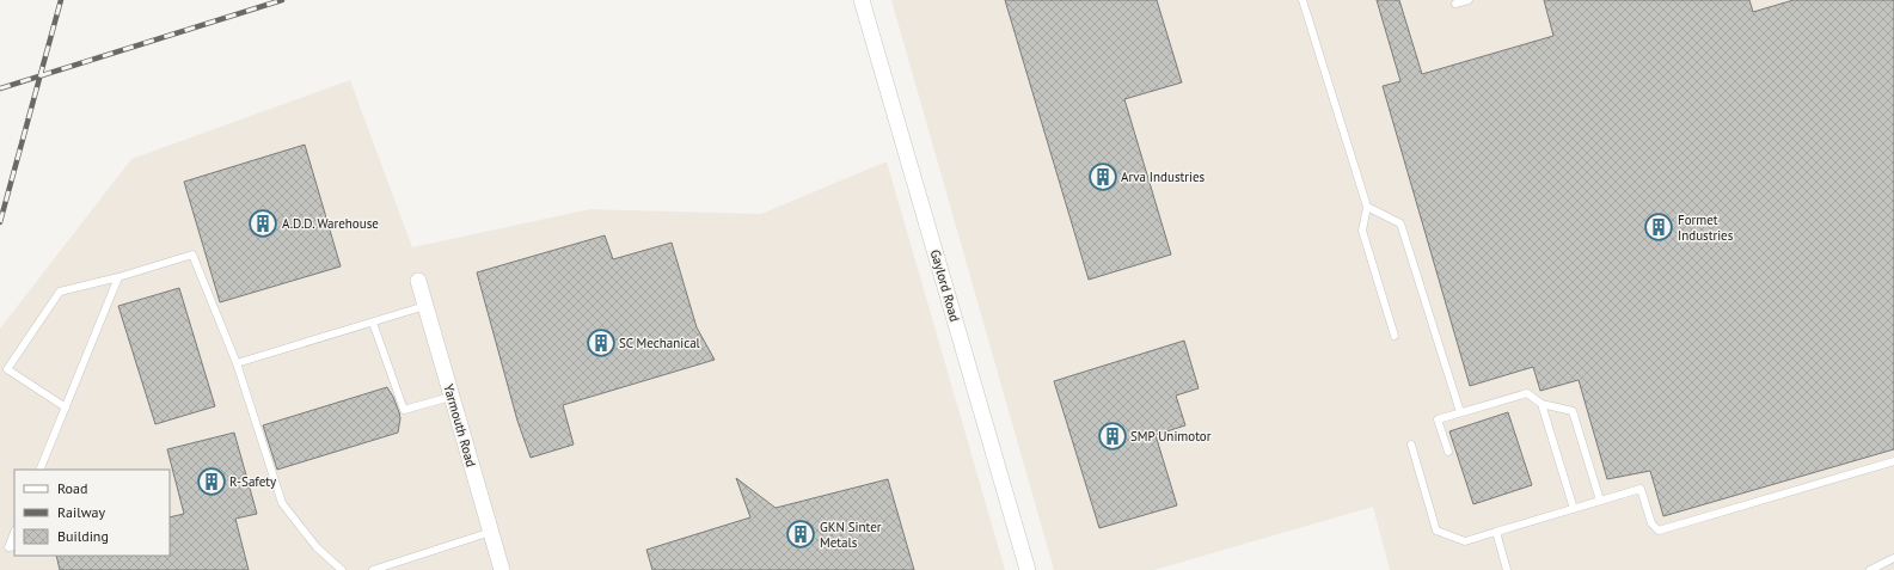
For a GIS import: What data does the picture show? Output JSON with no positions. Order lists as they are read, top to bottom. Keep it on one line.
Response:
{"streets":{"street":["Gaylord Road","Yarmouth Road"]},"places":{"building":["Arva Industries","A.D.D. Warehouse","Formet Industries","SC Mechanical","SMP Unimotor","R-Safety","GKN Sinter Metals"]},"legend":["Road","Railway","Building"]}
